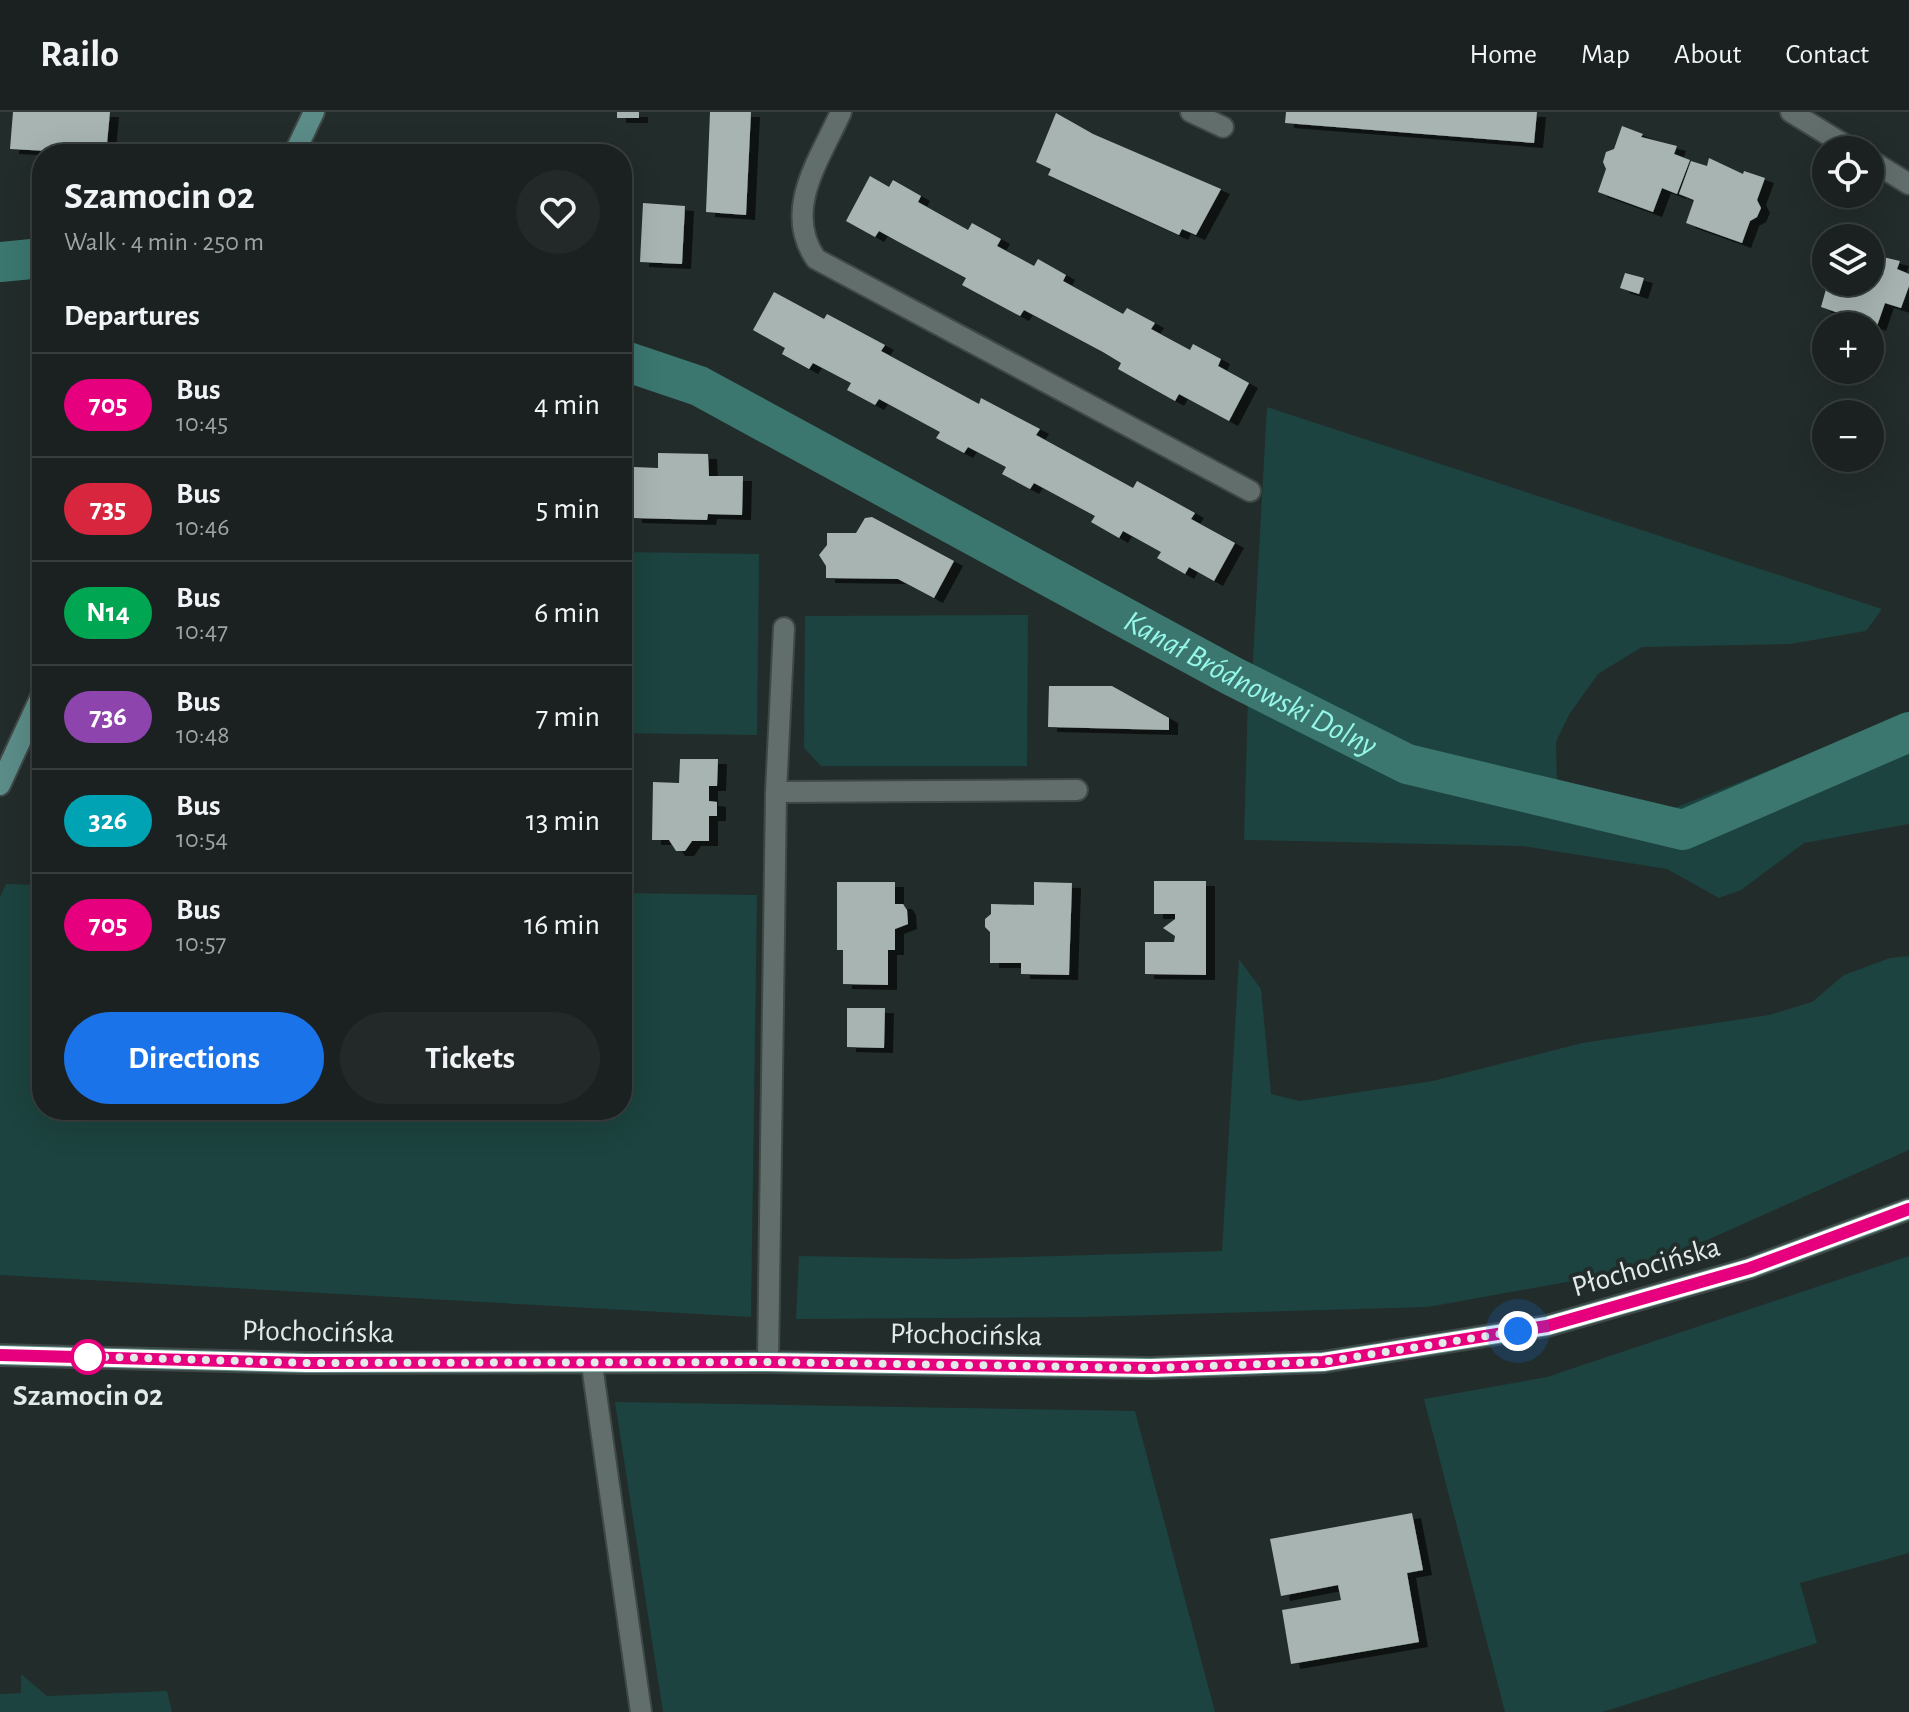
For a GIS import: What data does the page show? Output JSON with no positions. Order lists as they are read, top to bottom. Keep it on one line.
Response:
{"streets":{"main road":["Płochocińska"]},"water":["Kanał Bródnowski Dolny"],"places":["Szamocin 02"],"lines":["bus line 705"],"page":{"header":"Railo","nav":["Home","Map","About","Contact"],"map_buttons":["+","−"],"heading":[["Szamocin 02","Walk · 4 min · 250 m"],"Departures"],"list":[{"mark":"705","name":"Bus","note":"10:45","value":"4 min"},{"mark":"735","name":"Bus","note":"10:46","value":"5 min"},{"mark":"N14","name":"Bus","note":"10:47","value":"6 min"},{"mark":"736","name":"Bus","note":"10:48","value":"7 min"},{"mark":"326","name":"Bus","note":"10:54","value":"13 min"},{"mark":"705","name":"Bus","note":"10:57","value":"16 min"}],"buttons":["Directions","Tickets"]}}
